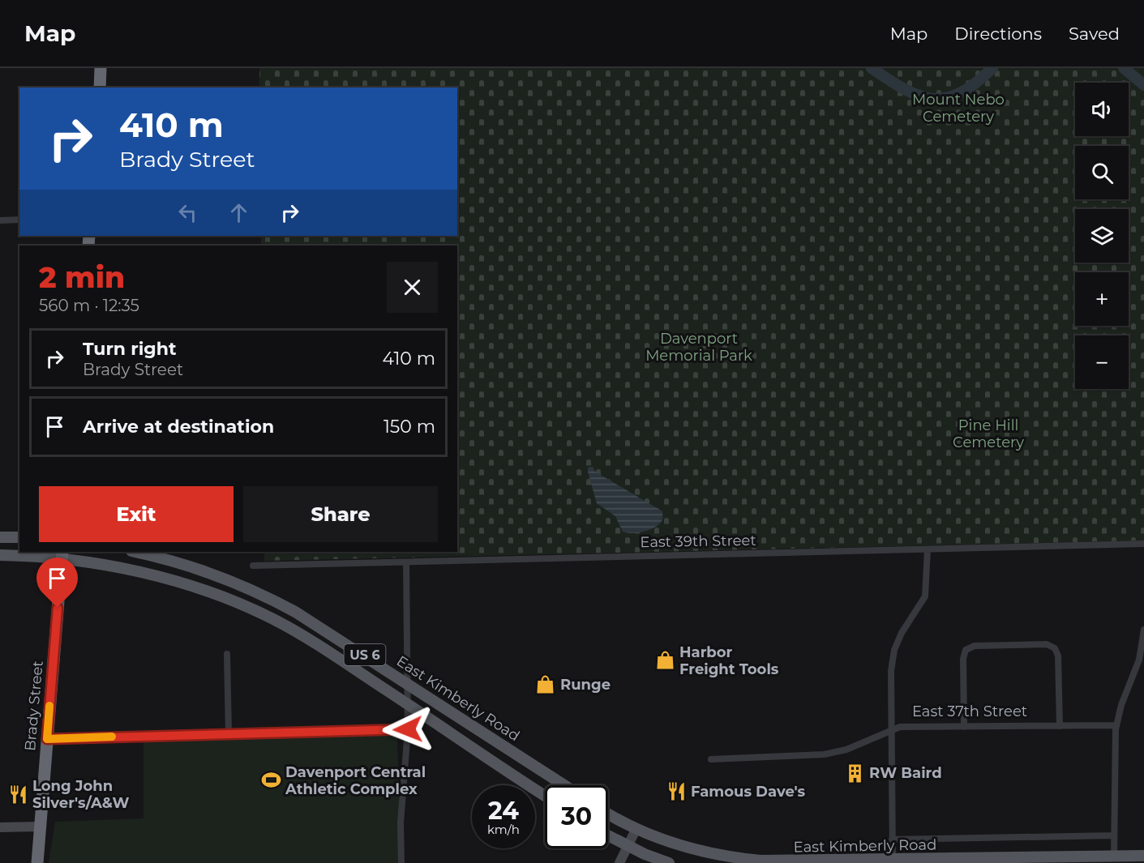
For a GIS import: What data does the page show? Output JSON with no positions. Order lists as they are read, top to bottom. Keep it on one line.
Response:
{"streets":{"highway":["Brady Street"],"main road":["US 6","East Kimberly Road"],"street":["East 39th Street","East 37th Street"]},"crossings":[["US 6","Brady Street"]],"parks":["Mount Nebo Cemetery","Davenport Memorial Park","Pine Hill Cemetery"],"places":{"shop":["Harbor Freight Tools","Runge"],"building":["RW Baird"],"sports":["Davenport Central Athletic Complex"],"restaurant":["Famous Dave's","Long John Silver's/A&W"]},"page":{"header":"Map","nav":["Map","Directions","Saved"],"map_buttons":["+","−"],"turn":["410 m","Brady Street"],"heading":["2 min","560 m · 12:35"],"list":[{"name":"Turn right","note":"Brady Street","value":"410 m"},{"name":"Arrive at destination","value":"150 m"}],"buttons":["Exit","Share"],"speed":"24 km/h","limit":"30"}}
